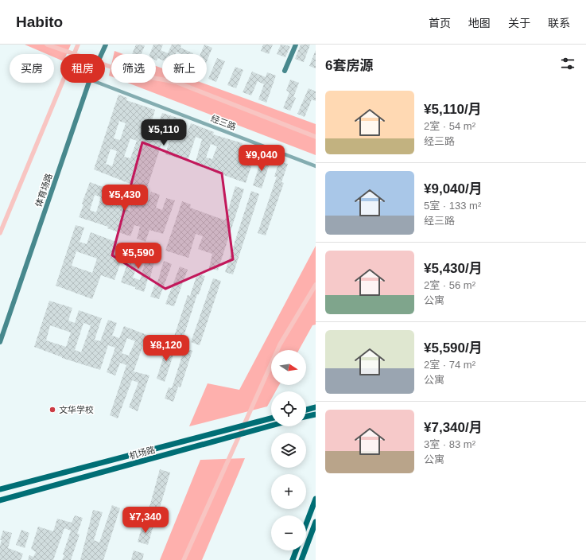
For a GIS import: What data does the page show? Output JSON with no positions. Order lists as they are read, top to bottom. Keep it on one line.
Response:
{"streets":{"main road":["体育场路","机场路"],"street":["经三路"]},"places":["文华学校"],"north":"right","page":{"header":"Habito","nav":["首页","地图","关于","联系"],"heading":"6套房源","chip":["买房","租房","筛选","新上"],"list":[{"name":"¥5,110/月","note":"2室 · 54 m² · 经三路"},{"name":"¥9,040/月","note":"5室 · 133 m² · 经三路"},{"name":"¥5,430/月","note":"2室 · 56 m² · 公寓"},{"name":"¥5,590/月","note":"2室 · 74 m² · 公寓"},{"name":"¥7,340/月","note":"3室 · 83 m² · 公寓"}],"price":["¥5,110","¥9,040","¥5,430","¥5,590","¥8,120","¥7,340"],"map_buttons":["+","−"]}}
